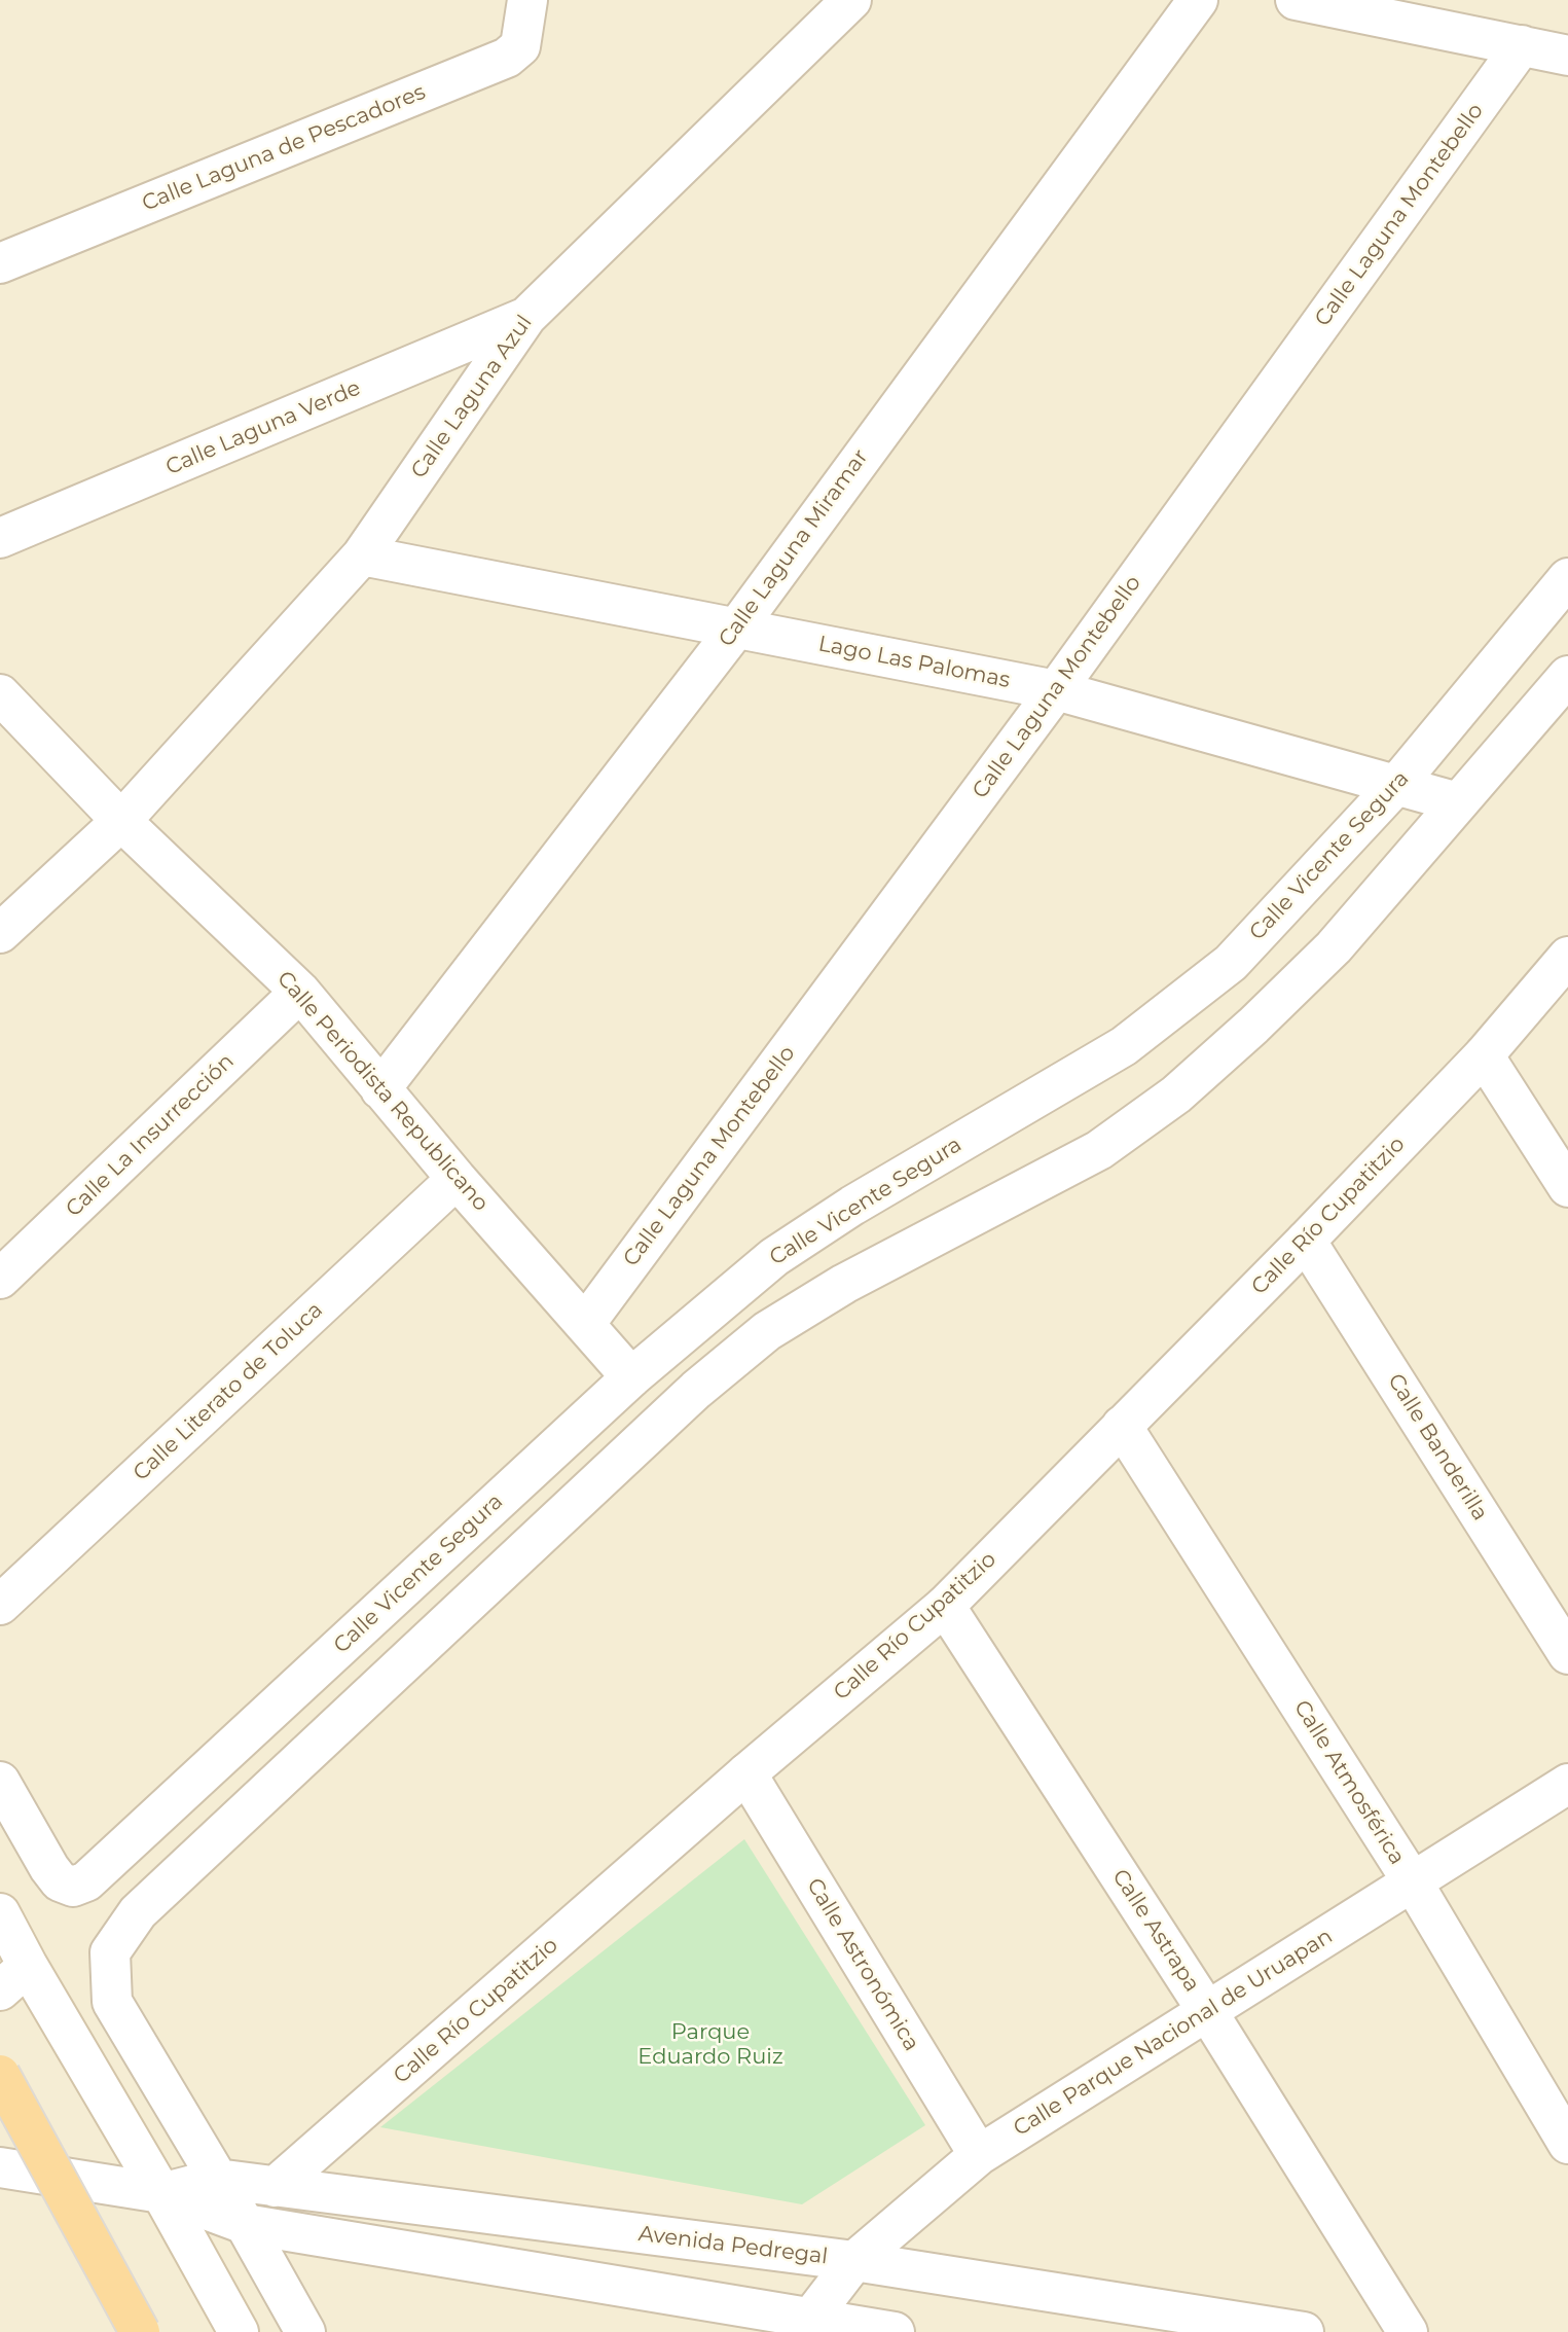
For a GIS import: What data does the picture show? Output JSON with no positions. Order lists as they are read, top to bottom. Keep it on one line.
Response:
{"streets":{"street":["Calle Laguna de Pescadores","Calle Laguna Montebello","Calle Laguna Azul","Calle Laguna Verde","Calle Laguna Miramar","Lago Las Palomas","Calle Vicente Segura","Calle Periodista Republicano","Calle La Insurrección","Calle Río Cupatitzio","Calle Literato de Toluca","Calle Banderilla","Calle Atmosférica","Calle Astrapa","Calle Astronómica","Calle Parque Nacional de Uruapan","Avenida Pedregal"]},"crossings":[["Calle Laguna Montebello","Lago Las Palomas"],["Calle Laguna Montebello","Calle Periodista Republicano"],["Calle Laguna Azul","Calle Laguna Verde"],["Calle Laguna Azul","Lago Las Palomas"],["Calle Laguna Azul","Calle Periodista Republicano"],["Calle Laguna Miramar","Lago Las Palomas"],["Calle Laguna Miramar","Calle Periodista Republicano"],["Lago Las Palomas","Calle Vicente Segura"],["Calle Vicente Segura","Calle Periodista Republicano"],["Calle Periodista Republicano","Calle La Insurrección"],["Calle Periodista Republicano","Calle Literato de Toluca"],["Calle Río Cupatitzio","Calle Banderilla"],["Calle Río Cupatitzio","Calle Atmosférica"],["Calle Río Cupatitzio","Calle Astrapa"],["Calle Río Cupatitzio","Calle Astronómica"],["Calle Río Cupatitzio","Avenida Pedregal"],["Calle Atmosférica","Calle Parque Nacional de Uruapan"],["Calle Astrapa","Calle Parque Nacional de Uruapan"],["Calle Astronómica","Calle Parque Nacional de Uruapan"],["Calle Parque Nacional de Uruapan","Avenida Pedregal"]],"parks":["Parque Eduardo Ruiz"]}
